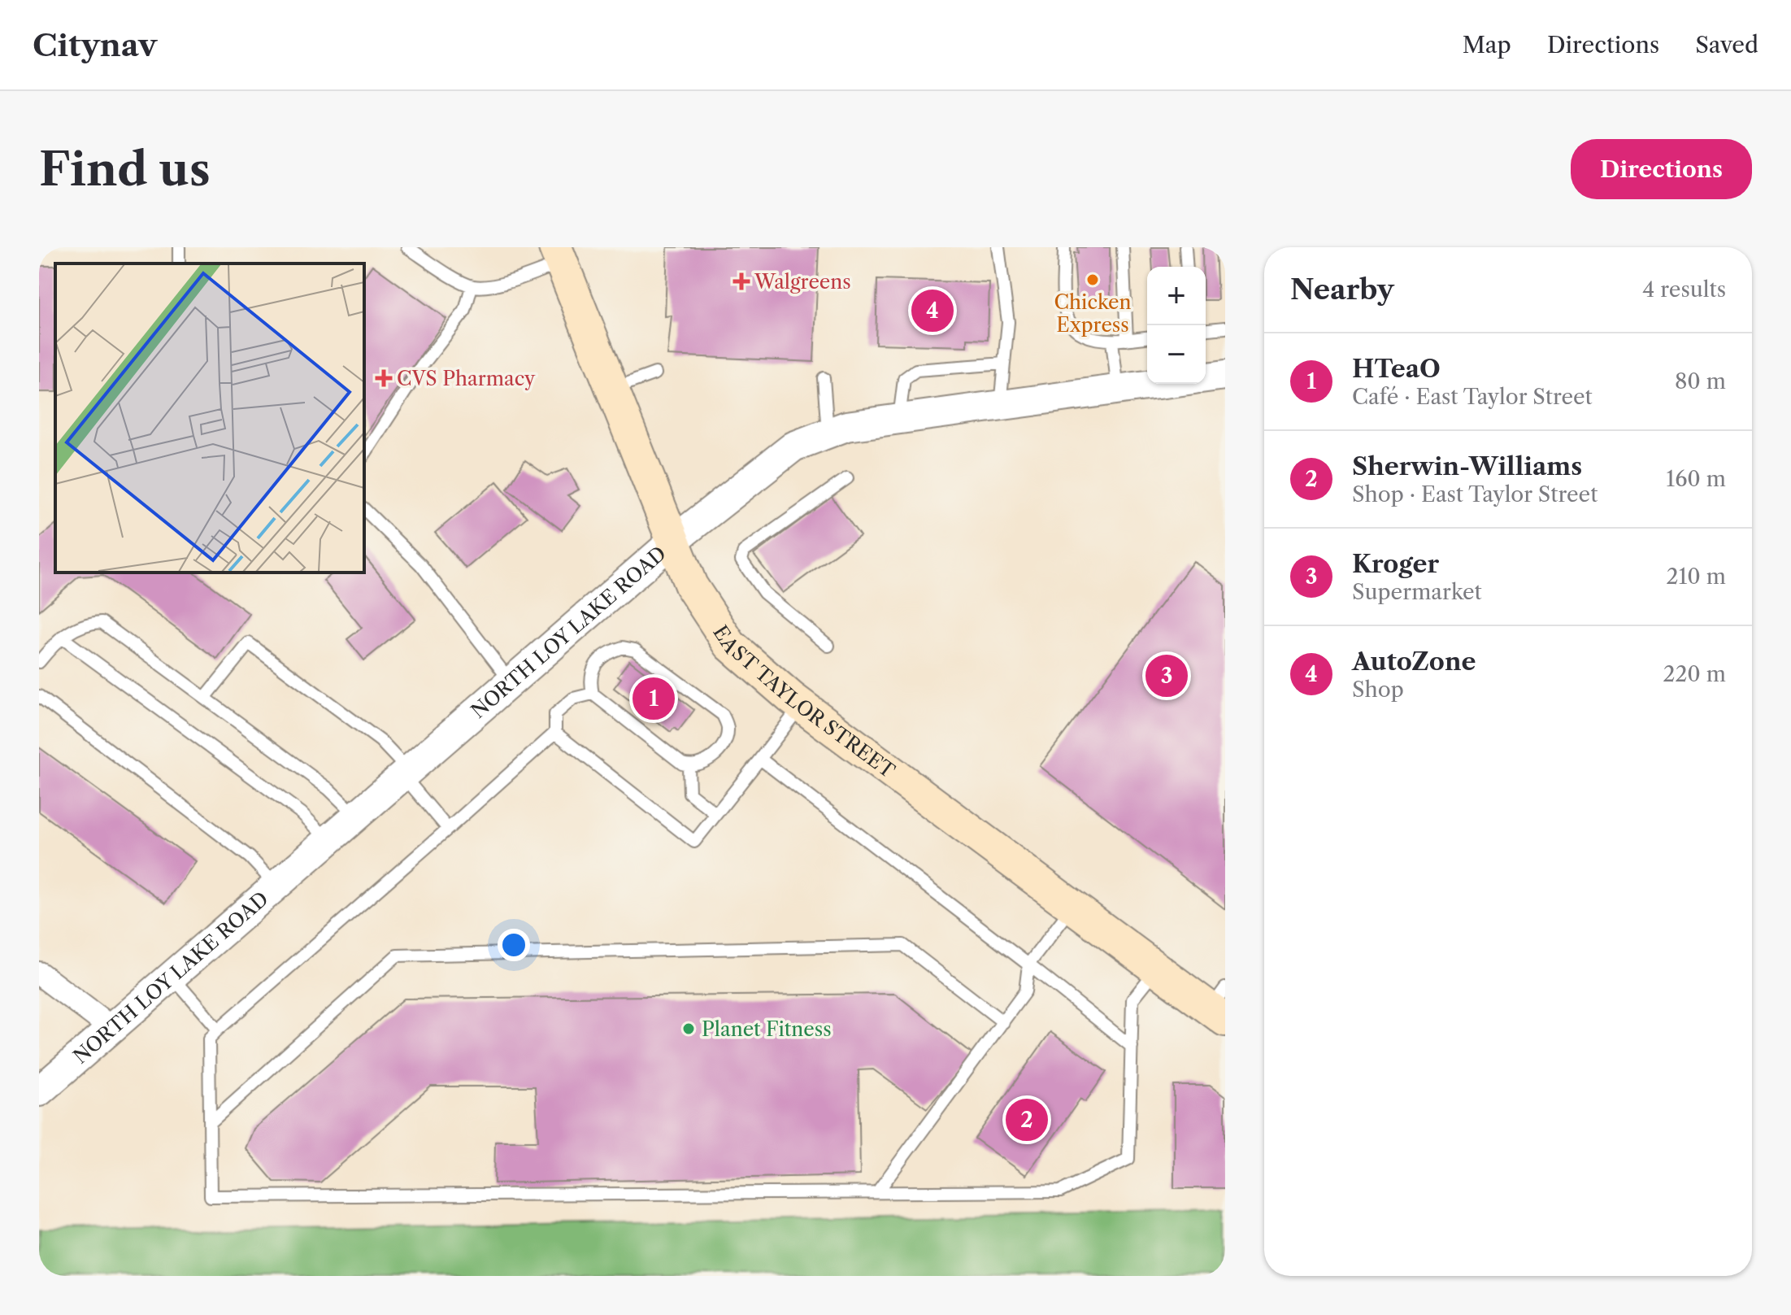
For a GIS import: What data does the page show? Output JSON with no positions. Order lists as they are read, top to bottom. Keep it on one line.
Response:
{"streets":{"main road":["EAST TAYLOR STREET"],"street":["NORTH LOY LAKE ROAD"]},"crossings":[["NORTH LOY LAKE ROAD","EAST TAYLOR STREET"]],"places":{"other":["Chicken Express","Planet Fitness"],"health":["Walgreens","CVS Pharmacy"]},"page":{"header":"Citynav","nav":["Map","Directions","Saved"],"buttons":"Directions","title":"Find us","heading":["Nearby","4 results"],"map_buttons":["+","−"],"pins":["4","3","1","2"],"list":[{"mark":"1","name":"HTeaO","note":"Café · East Taylor Street","value":"80 m"},{"mark":"2","name":"Sherwin-Williams","note":"Shop · East Taylor Street","value":"160 m"},{"mark":"3","name":"Kroger","note":"Supermarket","value":"210 m"},{"mark":"4","name":"AutoZone","note":"Shop","value":"220 m"}]}}
